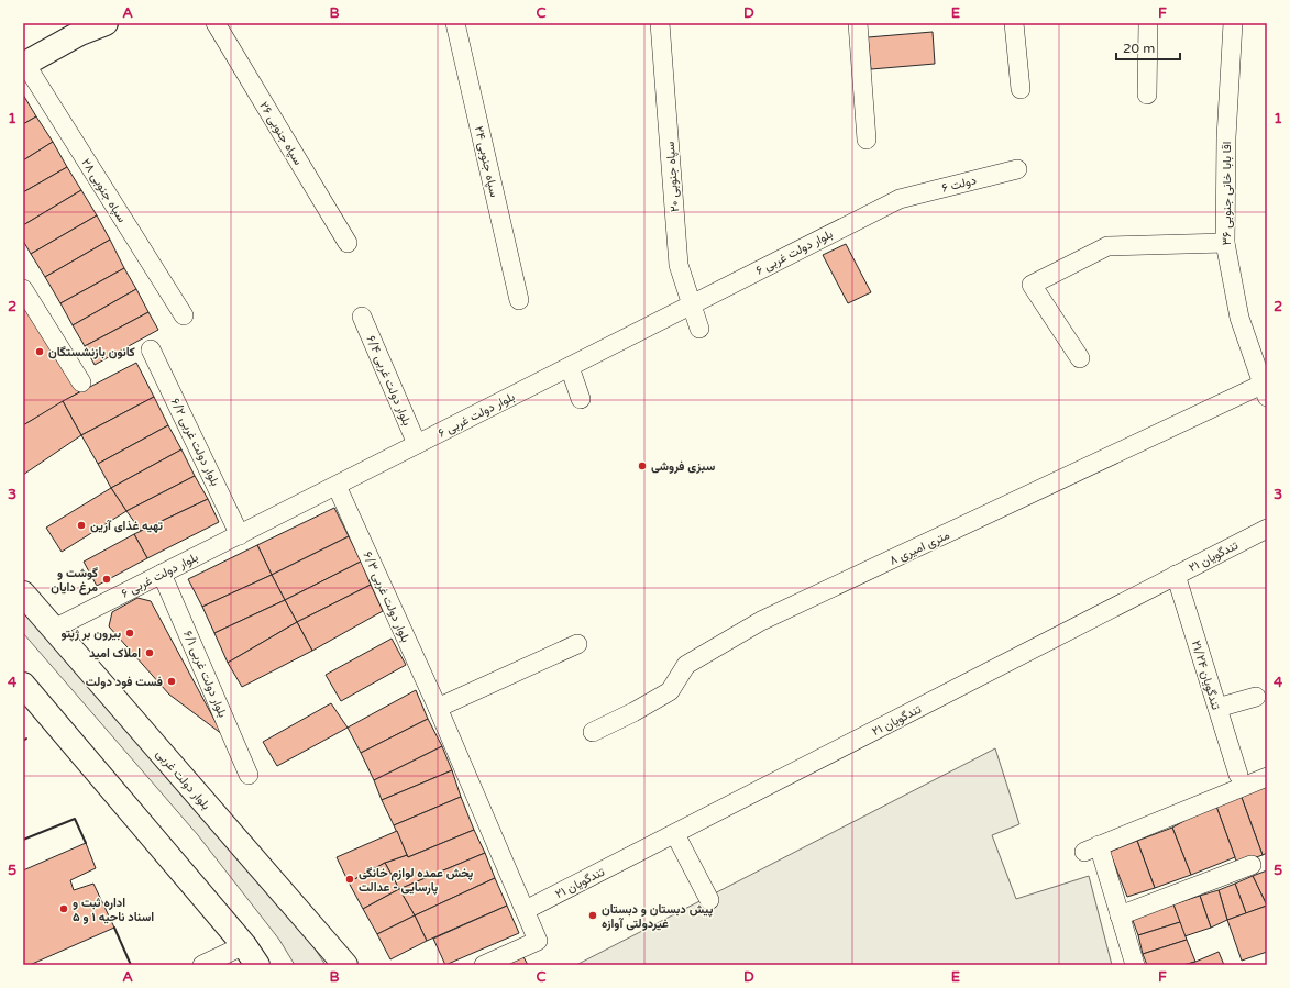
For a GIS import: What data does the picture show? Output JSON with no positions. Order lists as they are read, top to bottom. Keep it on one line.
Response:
{"streets":{"main road":["بلوار دولت غربی"],"street":["۲۶ سپاه جنوبی","۲۴ سپاه جنوبی","۲۰ سپاه جنوبی","۶ دولت","۲۸ سپاه جنوبی","۳۶ اقا بابا خانی جنوبی","بلوار دولت غربی ۶","بلوار دولت غربی ۶/۴","بلوار دولت غربی ۶/۲","۸ متری امیری","۲۱ تندگویان","بلوار دولت غربی ۶/۳","بلوار دولت غربی ۶/۱","۲۱/۲۴ تندگویان"]},"crossings":[["۲۰ سپاه جنوبی","بلوار دولت غربی ۶"],["۶ دولت","بلوار دولت غربی ۶"],["۳۶ اقا بابا خانی جنوبی","۸ متری امیری"],["بلوار دولت غربی ۶","بلوار دولت غربی ۶/۴"],["بلوار دولت غربی ۶","بلوار دولت غربی ۶/۲"],["بلوار دولت غربی ۶","بلوار دولت غربی ۶/۳"],["بلوار دولت غربی ۶","بلوار دولت غربی ۶/۱"],["بلوار دولت غربی ۶","بلوار دولت غربی"],["۲۱ تندگویان","بلوار دولت غربی ۶/۳"],["۲۱ تندگویان","۲۱/۲۴ تندگویان"]],"places":["کانون بازنشستگان","سبزی فروشی","تهیه غذای آرین","گوشت و مرغ دایان","بیرون بر ژپتو","املاک امید","فست فود دولت","پخش عمده لوازم خانگی پارسایی - عدالت","اداره ثبت و اسناد ناحیه ۱ و ۵","پیش دبستان و دبستان غیردولتی آوازه"],"scale_bar":"20 m","grid":{"columns":["A","B","C","D","E","F"],"rows":["1","2","3","4","5"]}}
